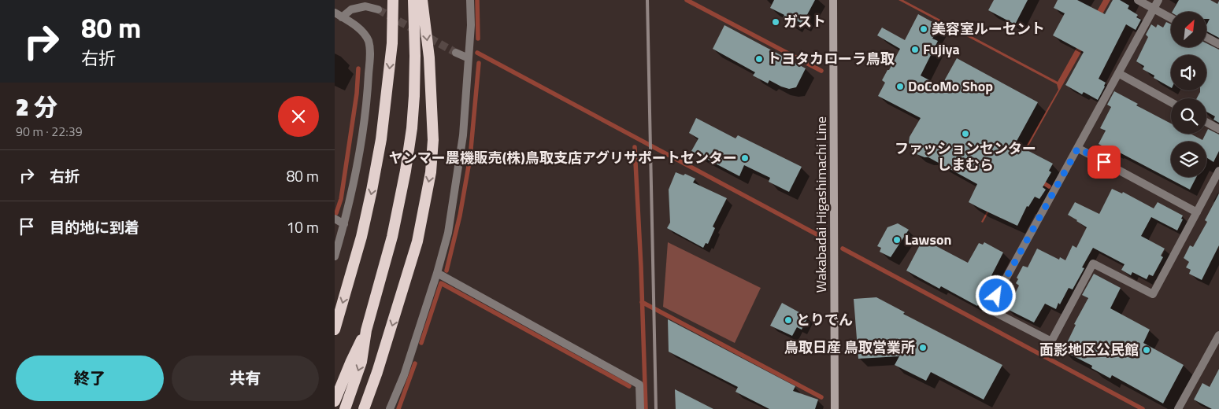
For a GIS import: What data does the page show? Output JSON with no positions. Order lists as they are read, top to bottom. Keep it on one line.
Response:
{"streets":{"main road":["Wakabadai Higashimachi Line"]},"places":["ガスト","美容室ルーセント","Fujiya","トヨタカローラ鳥取","DoCoMo Shop","ファッションセンター しまむら","ヤンマー農機販売(株)鳥取支店アグリサポートセンター","Lawson","とりでん","鳥取日産 鳥取営業所","面影地区公民館"],"north":"top right","page":{"turn":["80 m","右折"],"heading":["2 分","90 m · 22:39"],"list":[{"name":"右折","value":"80 m"},{"name":"目的地に到着","value":"10 m"}],"buttons":["終了","共有"]}}
